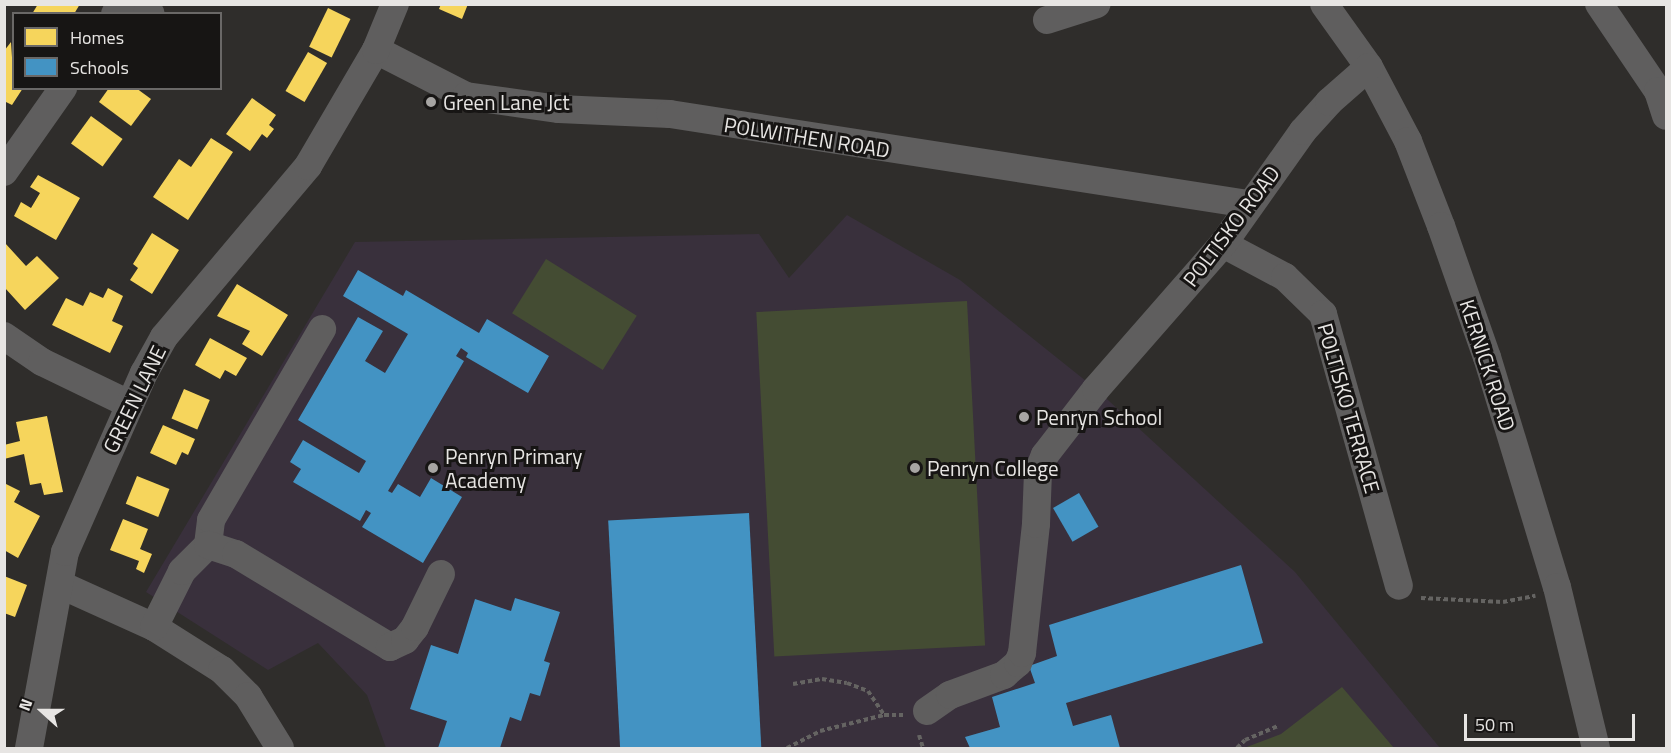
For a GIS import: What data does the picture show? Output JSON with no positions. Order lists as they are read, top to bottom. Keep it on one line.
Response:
{"streets":{"street":["POLWITHEN ROAD","POLTISKO ROAD","KERNICK ROAD","GREEN LANE","POLTISKO TERRACE"]},"crossings":[["POLWITHEN ROAD","POLTISKO ROAD"],["POLWITHEN ROAD","GREEN LANE"],["POLTISKO ROAD","KERNICK ROAD"],["POLTISKO ROAD","POLTISKO TERRACE"]],"places":["Green Lane Jct","Penryn School","Penryn Primary Academy","Penryn College"],"legend":["Homes","Schools"],"scale_bar":"50 m","north":"left"}
